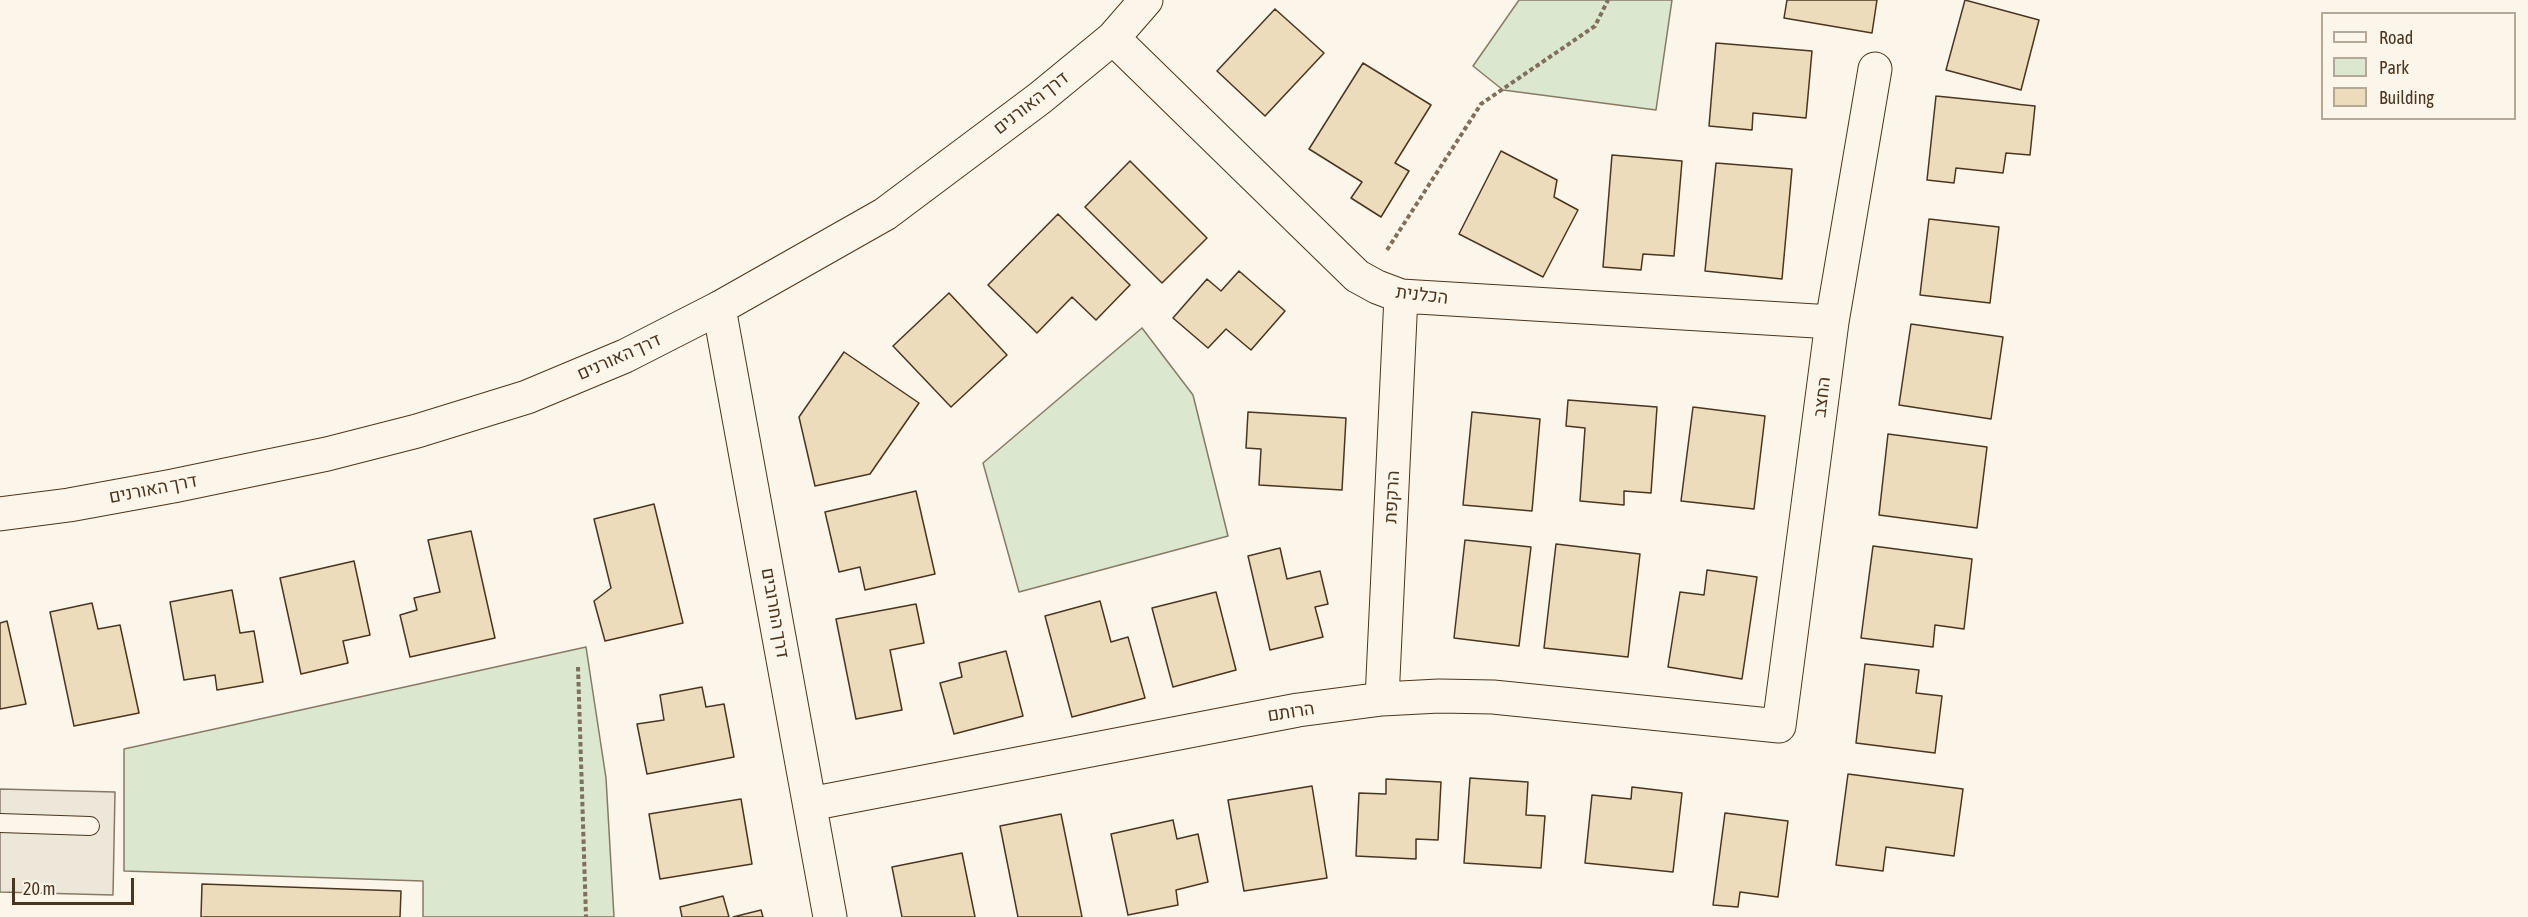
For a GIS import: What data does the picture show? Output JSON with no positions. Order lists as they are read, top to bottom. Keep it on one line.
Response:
{"streets":{"street":["דרך האורנים","הכלנית","החצב","הרקפת","דרך החרובים","הרותם"]},"crossings":[["דרך האורנים","הכלנית"],["דרך האורנים","דרך החרובים"],["הכלנית","החצב"],["הכלנית","הרקפת"],["החצב","הרותם"],["הרקפת","הרותם"],["דרך החרובים","הרותם"]],"legend":["Road","Park","Building"],"scale_bar":"20 m"}
